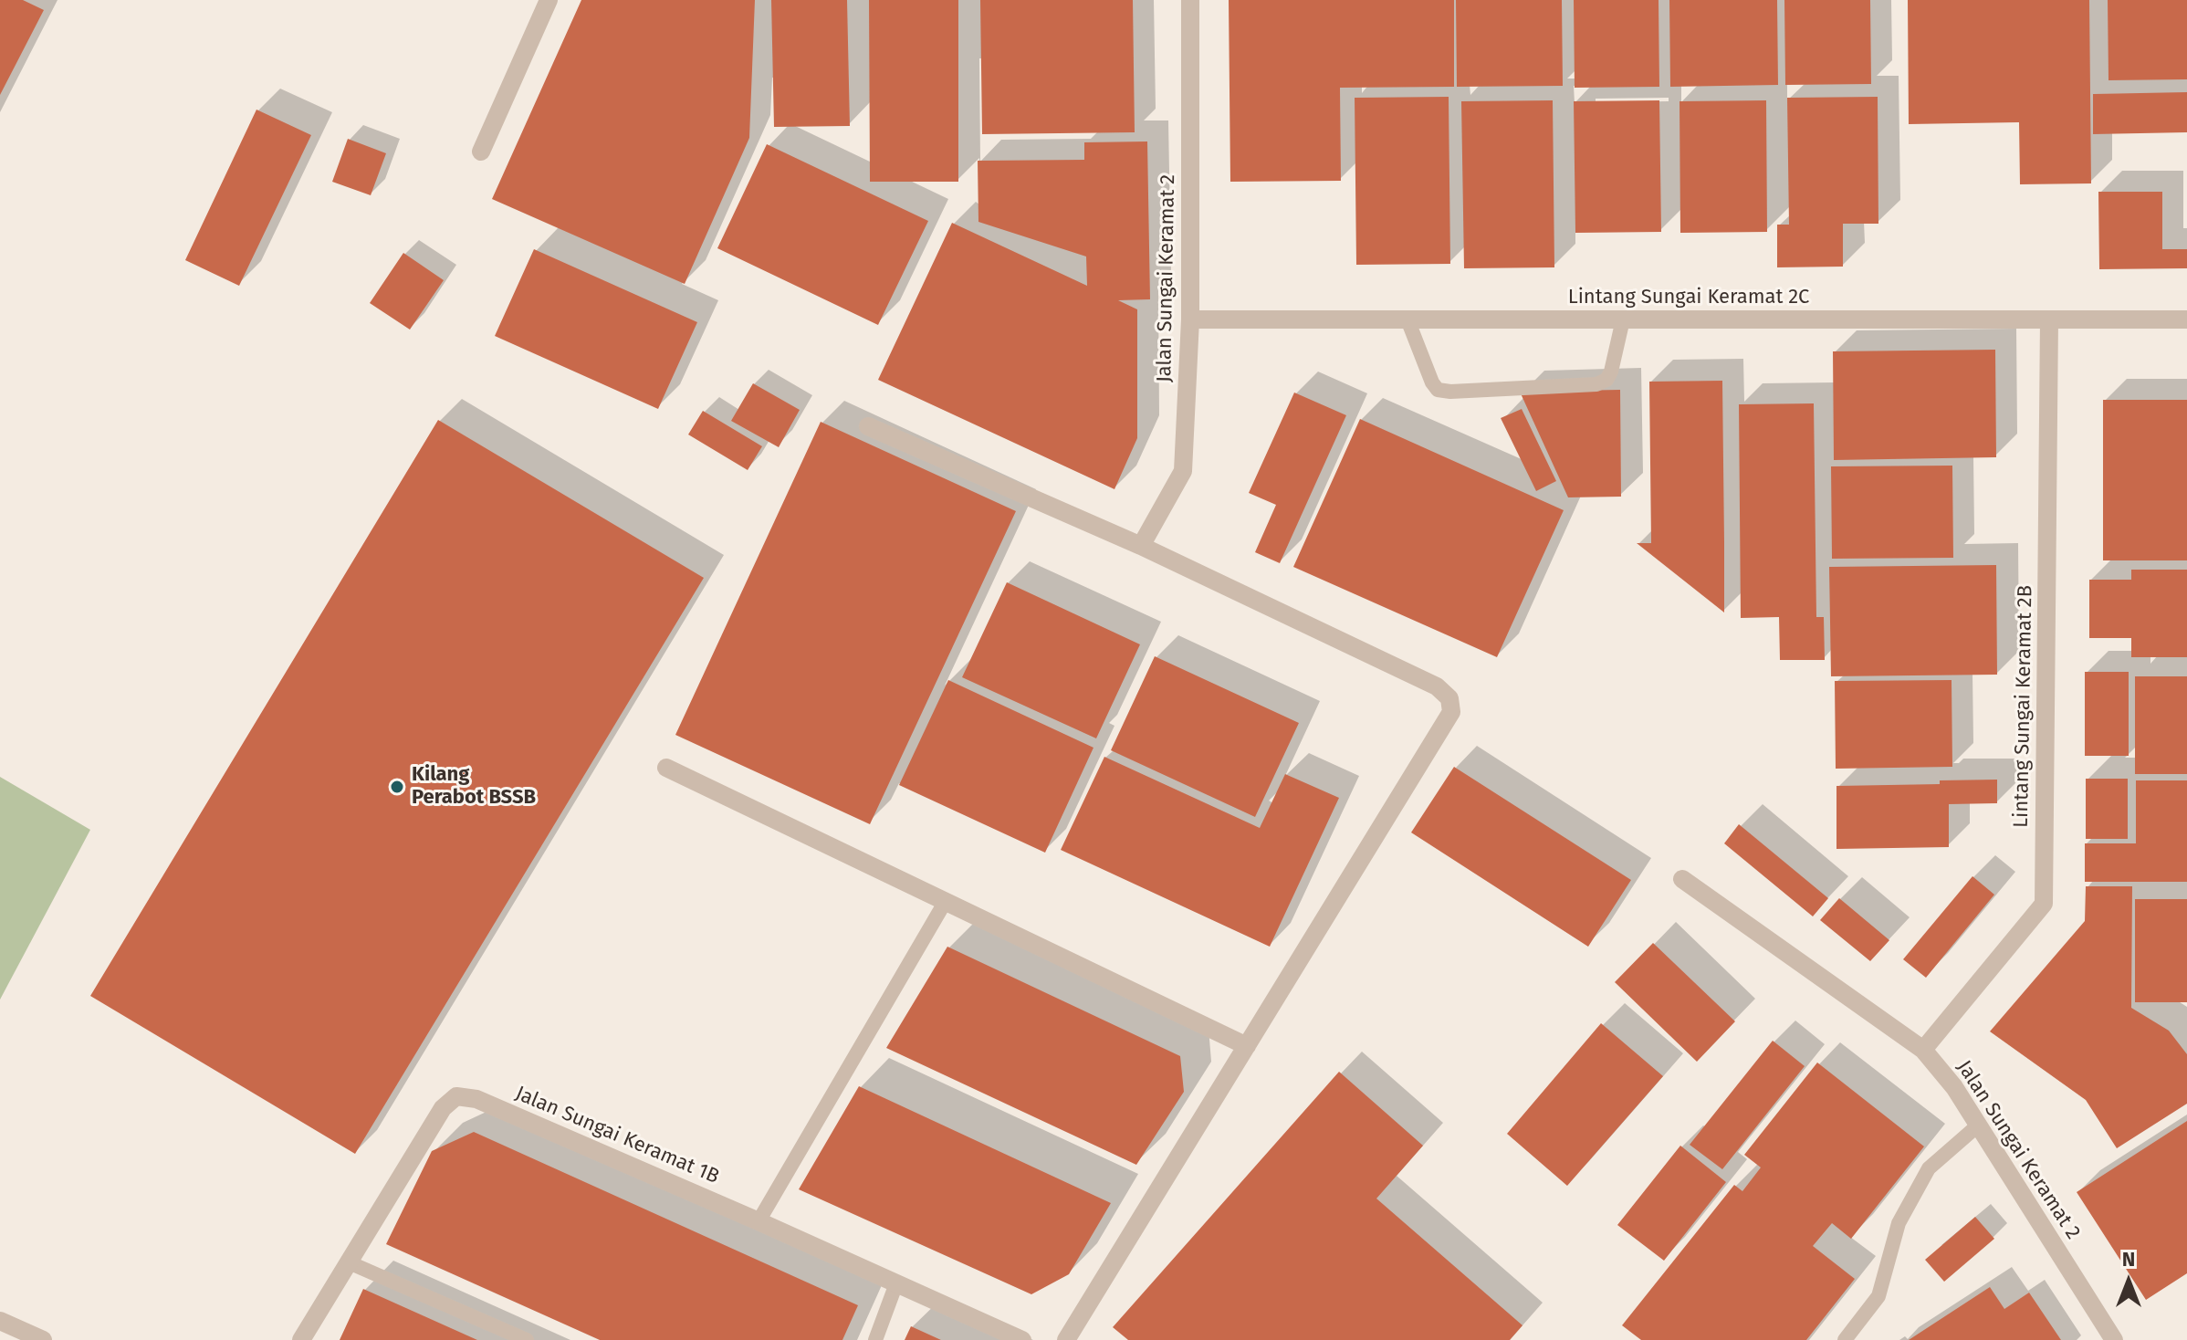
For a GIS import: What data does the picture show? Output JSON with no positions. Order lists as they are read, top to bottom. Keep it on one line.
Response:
{"streets":{"street":["Jalan Sungai Keramat 2","Lintang Sungai Keramat 2C","Lintang Sungai Keramat 2B","Jalan Sungai Keramat 1B"]},"crossings":[["Jalan Sungai Keramat 2","Lintang Sungai Keramat 2C"],["Jalan Sungai Keramat 2","Lintang Sungai Keramat 2B"],["Lintang Sungai Keramat 2C","Lintang Sungai Keramat 2B"]],"places":["Kilang Perabot BSSB"],"north":"top"}
